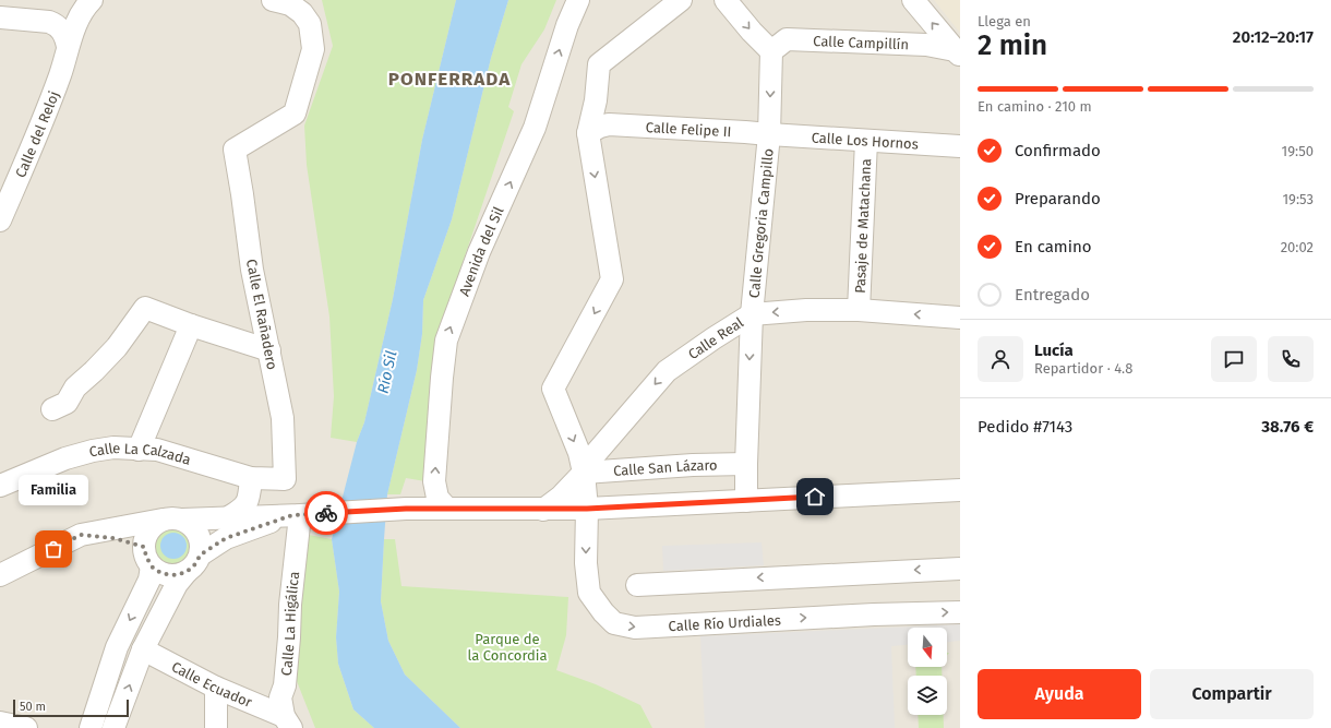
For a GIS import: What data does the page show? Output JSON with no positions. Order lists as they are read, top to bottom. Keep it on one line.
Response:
{"streets":{"street":["Calle Campillín","Calle Felipe II","Calle del Reloj","Calle Los Hornos","Calle Gregoria Campillo","Pasaje de Matachana","Avenida del Sil","Calle El Rañadero","Calle Real","Calle La Calzada","Calle San Lázaro","Calle Río Urdiales","Calle La Higálica","Calle Ecuador"]},"crossings":[["Calle Campillín","Calle Gregoria Campillo"],["Calle Felipe II","Calle Los Hornos"],["Calle Felipe II","Calle Gregoria Campillo"],["Calle Los Hornos","Calle Gregoria Campillo"],["Calle Los Hornos","Pasaje de Matachana"],["Calle Gregoria Campillo","Calle Real"],["Calle Gregoria Campillo","Calle San Lázaro"],["Pasaje de Matachana","Calle Real"],["Calle El Rañadero","Calle La Calzada"],["Calle El Rañadero","Calle La Higálica"],["Calle Real","Calle San Lázaro"],["Calle La Higálica","Calle Ecuador"]],"districts":["PONFERRADA"],"water":["Río Sil"],"parks":["Parque de la Concordia"],"places":["Familia"],"scale_bar":"50 m","north":"bottom","page":{"heading":["2 min","Llega en","20:12–20:17"],"panel":["Lucía","Repartidor · 4.8","Pedido #7143","38.76 €"],"bar":"En camino · 210 m","list":[["Confirmado","19:50"],["Preparando","19:53"],["En camino","20:02"],"Entregado"],"bubble":"Familia","buttons":["Ayuda","Compartir"],"scale":"50 m"}}
